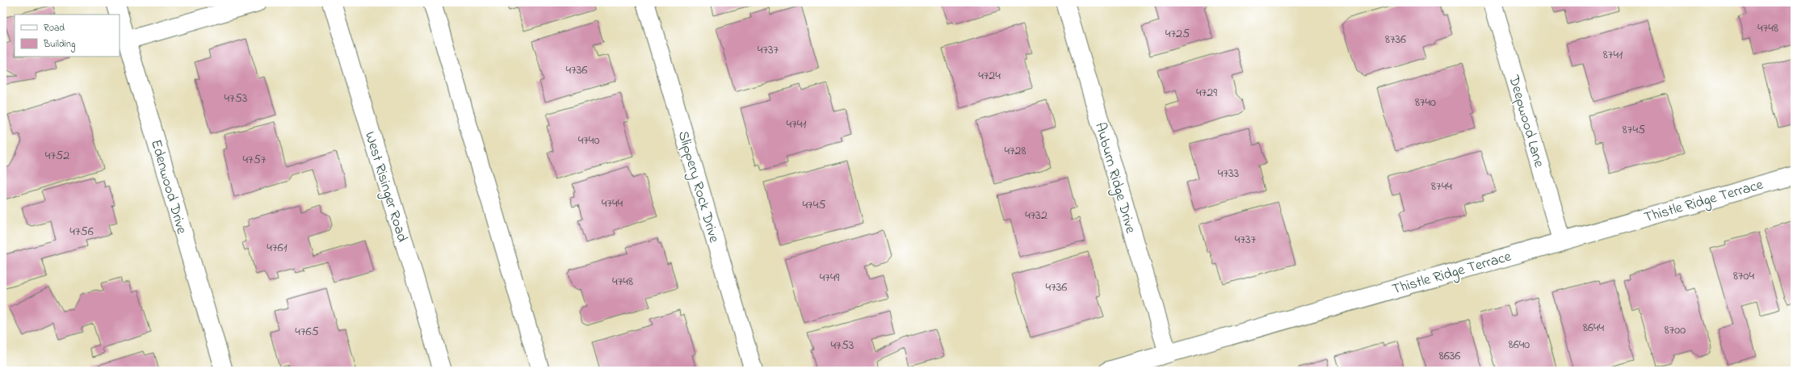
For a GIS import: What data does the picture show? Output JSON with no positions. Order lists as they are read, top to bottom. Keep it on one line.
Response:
{"streets":{"street":["Deepwood Lane","Auburn Ridge Drive","Edenwood Drive","West Risinger Road","Slippery Rock Drive","Thistle Ridge Terrace"]},"crossings":[["Deepwood Lane","Thistle Ridge Terrace"],["Auburn Ridge Drive","Thistle Ridge Terrace"]],"house_numbers":["4748","4725","8736","4737","8741","4736","4724","4729","4753","8740","4741","8745","4740","4728","4752","4757","4733","8744","4744","4745","4732","4756","4737","4761","8704","4749","4748","4736","8644","8700","4765","8640","4753","8636"],"legend":["Road","Building"]}
